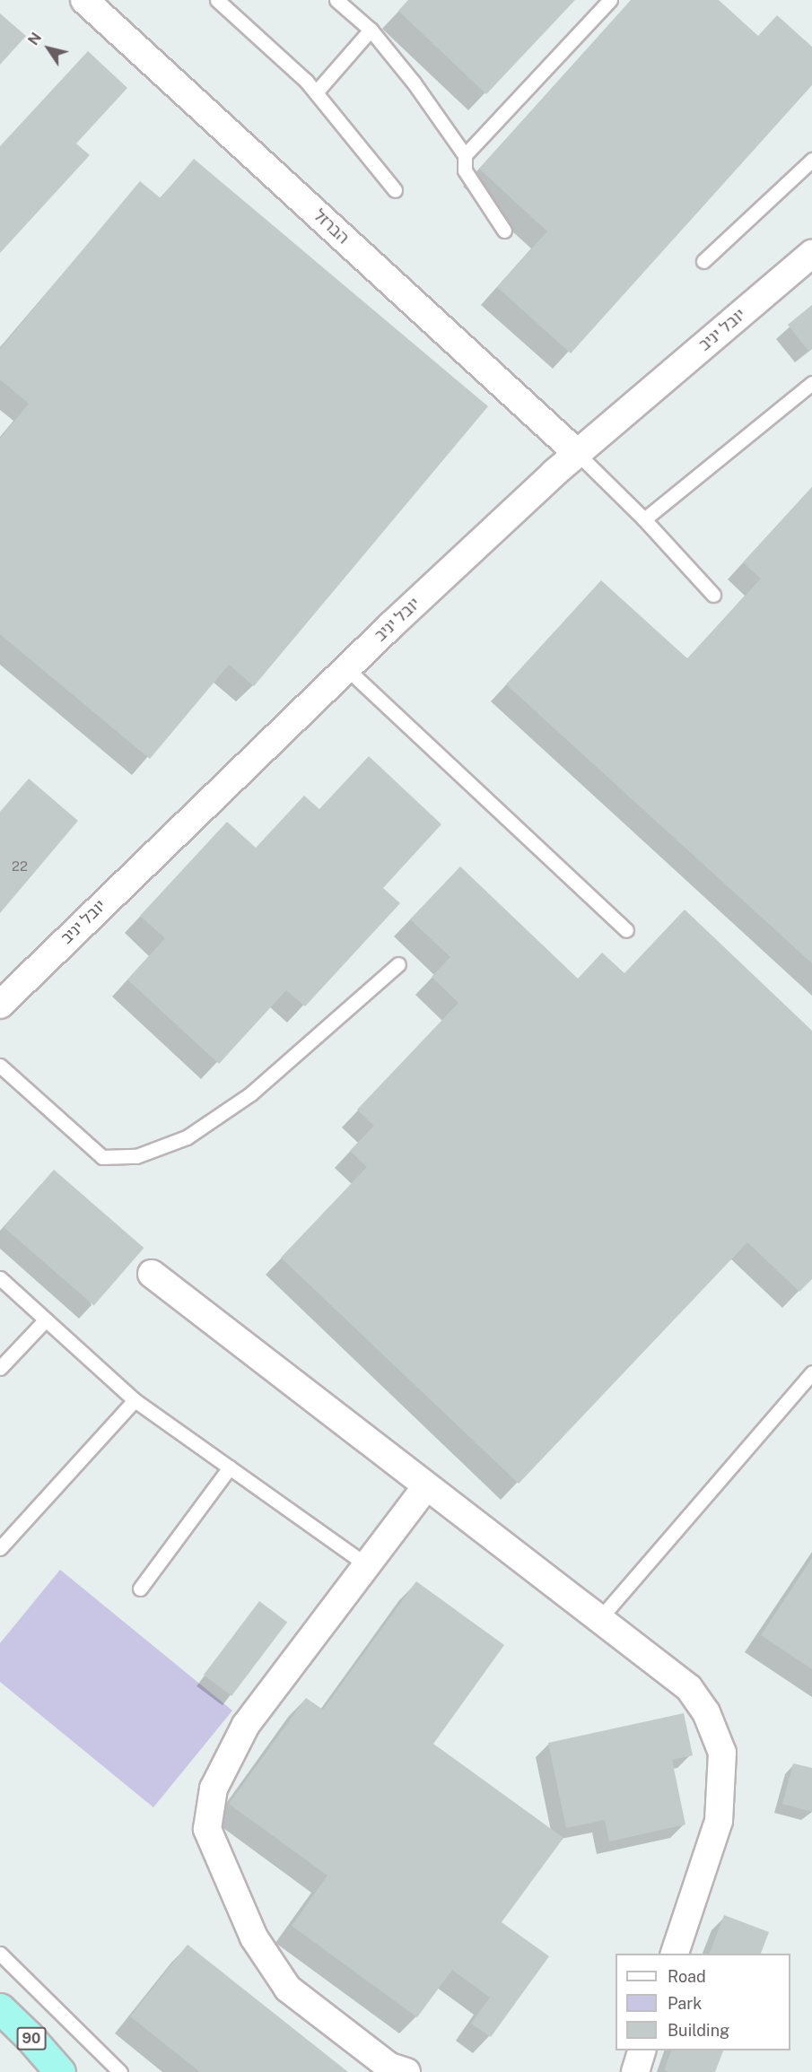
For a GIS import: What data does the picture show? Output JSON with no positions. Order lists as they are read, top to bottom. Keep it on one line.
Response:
{"streets":{"highway":["90"],"street":["הברזל","יובל יניב"]},"crossings":[["הברזל","יובל יניב"]],"house_numbers":["22"],"legend":["Road","Park","Building"],"north":"top left"}
